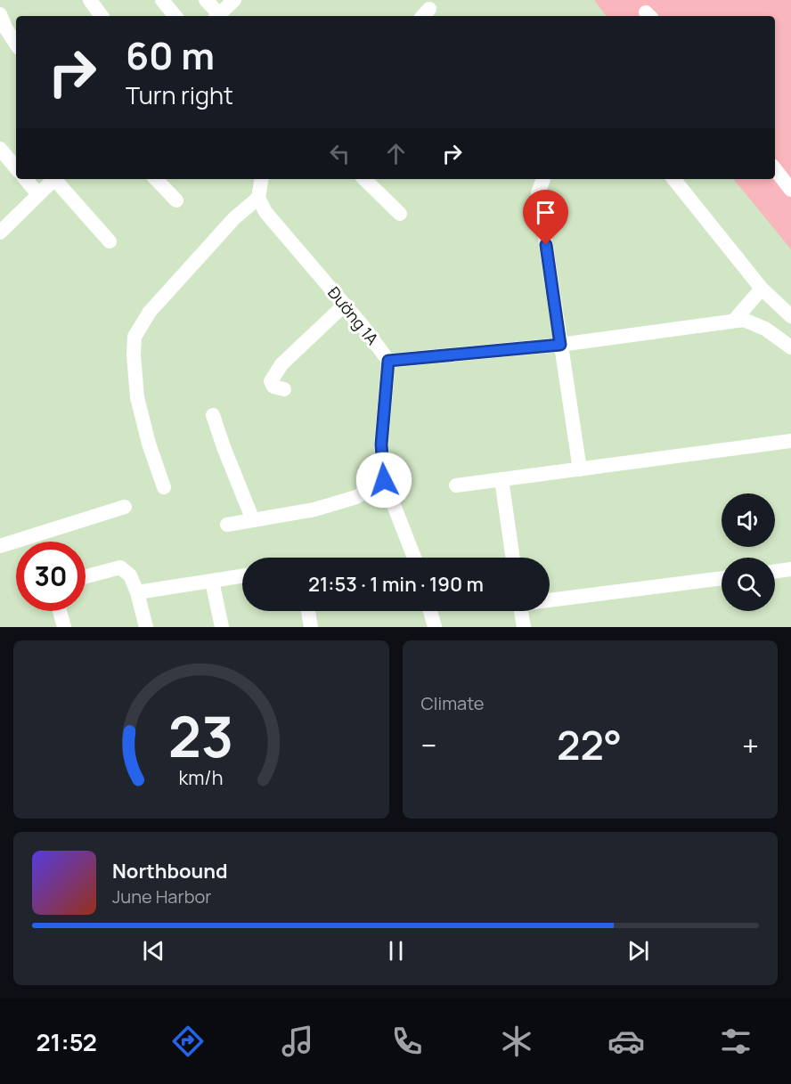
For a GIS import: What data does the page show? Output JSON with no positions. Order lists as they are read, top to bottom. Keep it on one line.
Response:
{"streets":{"street":["Đường 1A"]},"page":{"turn":["60 m","Turn right"],"limit":"30","trip":"21:53 · 1 min · 190 m","tile":"Climate","heat":["−","22°","+"],"song":["Northbound","June Harbor"],"tabs":"21:52","gauge":["23","km/h"]}}
